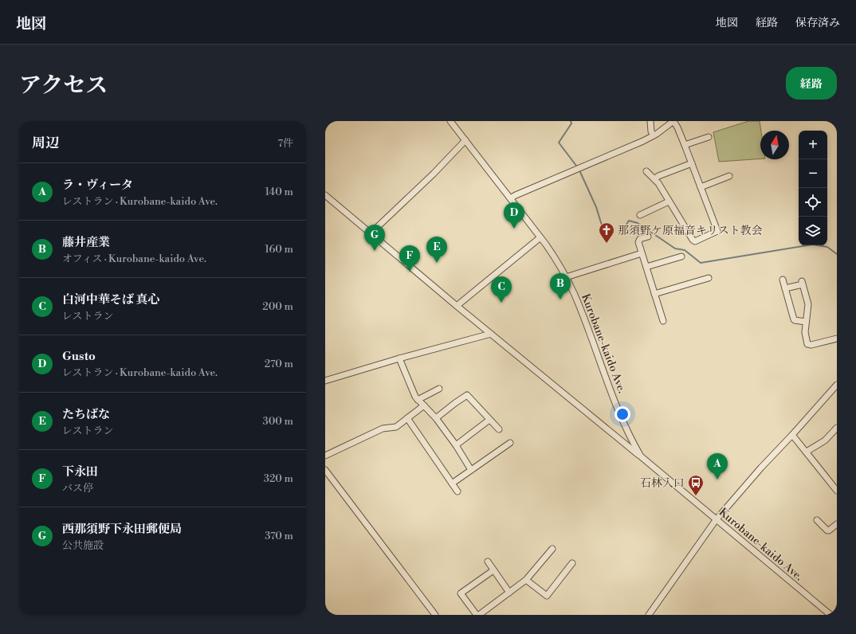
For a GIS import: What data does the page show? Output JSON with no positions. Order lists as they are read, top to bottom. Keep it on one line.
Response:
{"streets":{"street":["Kurobane-kaido Ave."]},"places":{"church":["那須野ケ原福音キリスト教会"],"bus stop":["石林入口"]},"north":"top","page":{"header":"地図","nav":["地図","経路","保存済み"],"title":"アクセス","buttons":"経路","heading":["周辺","7件"],"map_buttons":["+","−"],"list":[{"mark":"A","name":"ラ・ヴィータ","note":"レストラン · Kurobane-kaido Ave.","value":"140 m"},{"mark":"B","name":"藤井産業","note":"オフィス · Kurobane-kaido Ave.","value":"160 m"},{"mark":"C","name":"白河中華そば 真心","note":"レストラン","value":"200 m"},{"mark":"D","name":"Gusto","note":"レストラン · Kurobane-kaido Ave.","value":"270 m"},{"mark":"E","name":"たちばな","note":"レストラン","value":"300 m"},{"mark":"F","name":"下永田","note":"バス停","value":"320 m"},{"mark":"G","name":"西那須野下永田郵便局","note":"公共施設","value":"370 m"}],"pins":["D","G","E","F","B","C","A"]}}
